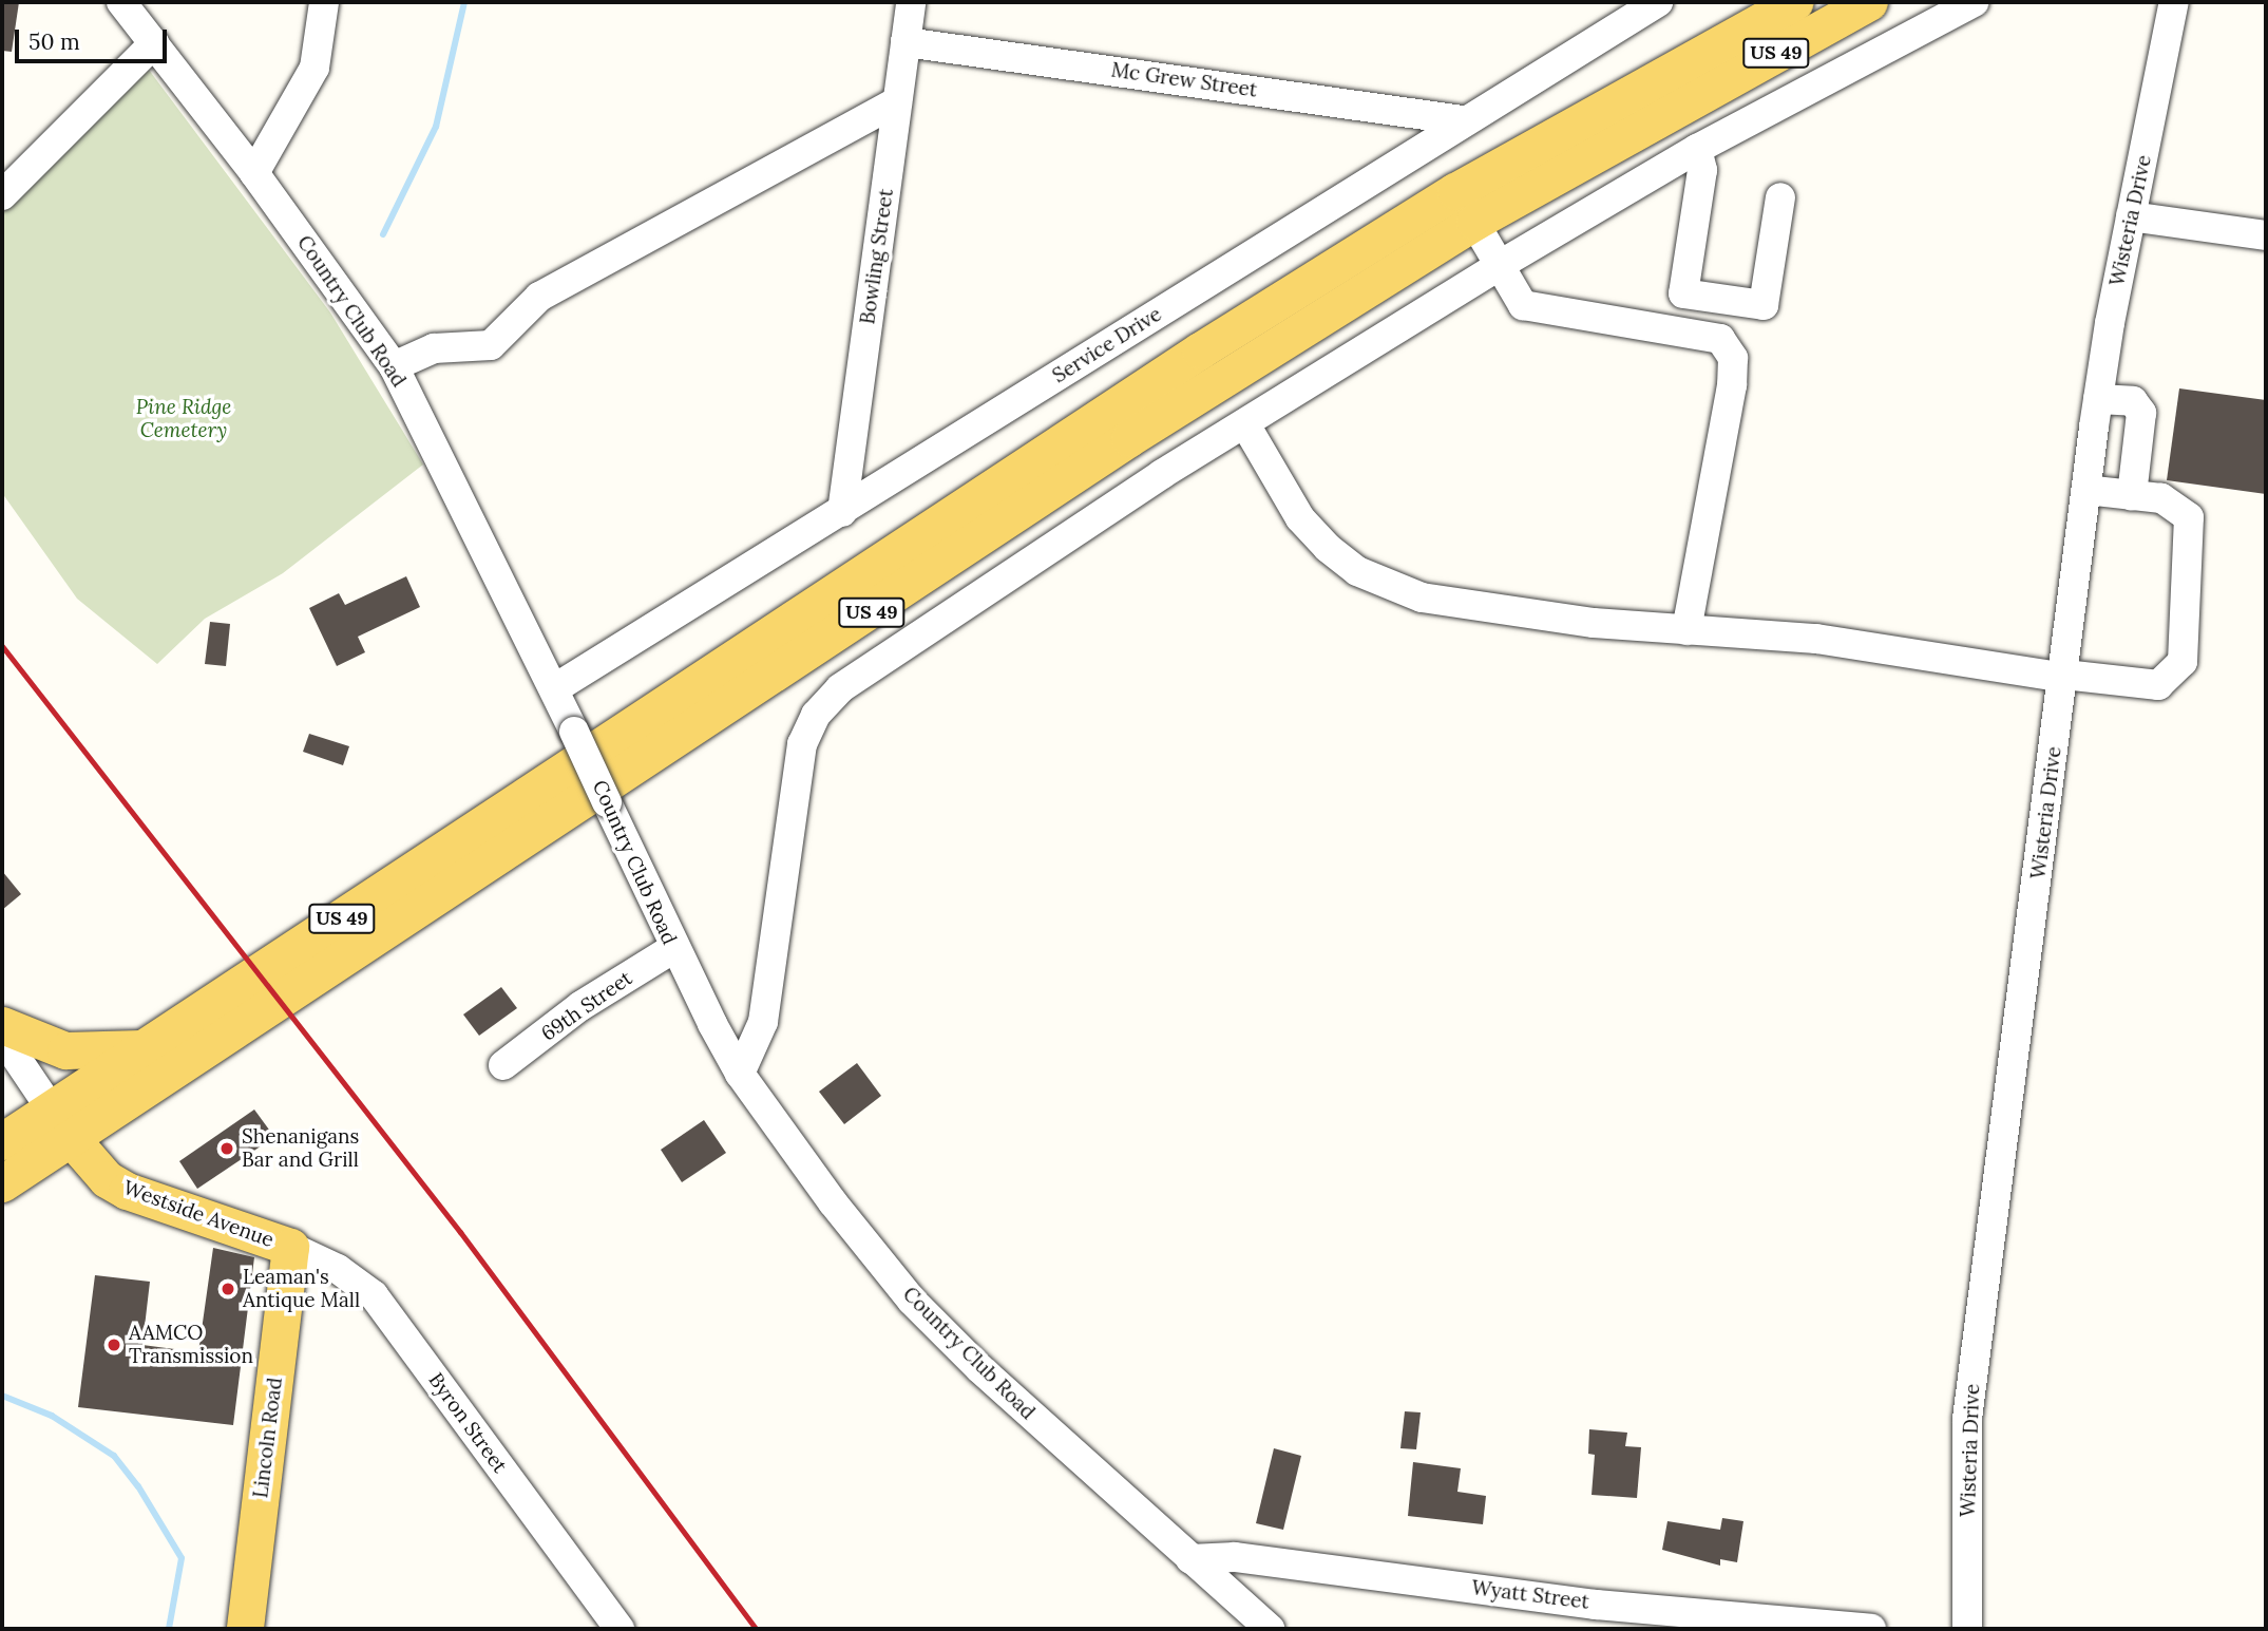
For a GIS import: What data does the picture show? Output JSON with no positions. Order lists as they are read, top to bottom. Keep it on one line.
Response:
{"streets":{"main road":["US 49","Westside Avenue","Lincoln Road"],"street":["Mc Grew Street","Wisteria Drive","Bowling Street","Country Club Road","Service Drive","69th Street","Byron Street","Wyatt Street"]},"crossings":[["US 49","Westside Avenue"],["Mc Grew Street","Bowling Street"],["Mc Grew Street","Service Drive"],["Bowling Street","Service Drive"],["Country Club Road","Service Drive"],["Country Club Road","69th Street"],["Country Club Road","Wyatt Street"],["Westside Avenue","Byron Street"],["Westside Avenue","Lincoln Road"],["Byron Street","Lincoln Road"]],"parks":["Pine Ridge Cemetery"],"places":["Shenanigans Bar and Grill","Leaman's Antique Mall","AAMCO Transmission"],"scale_bar":"50 m"}
